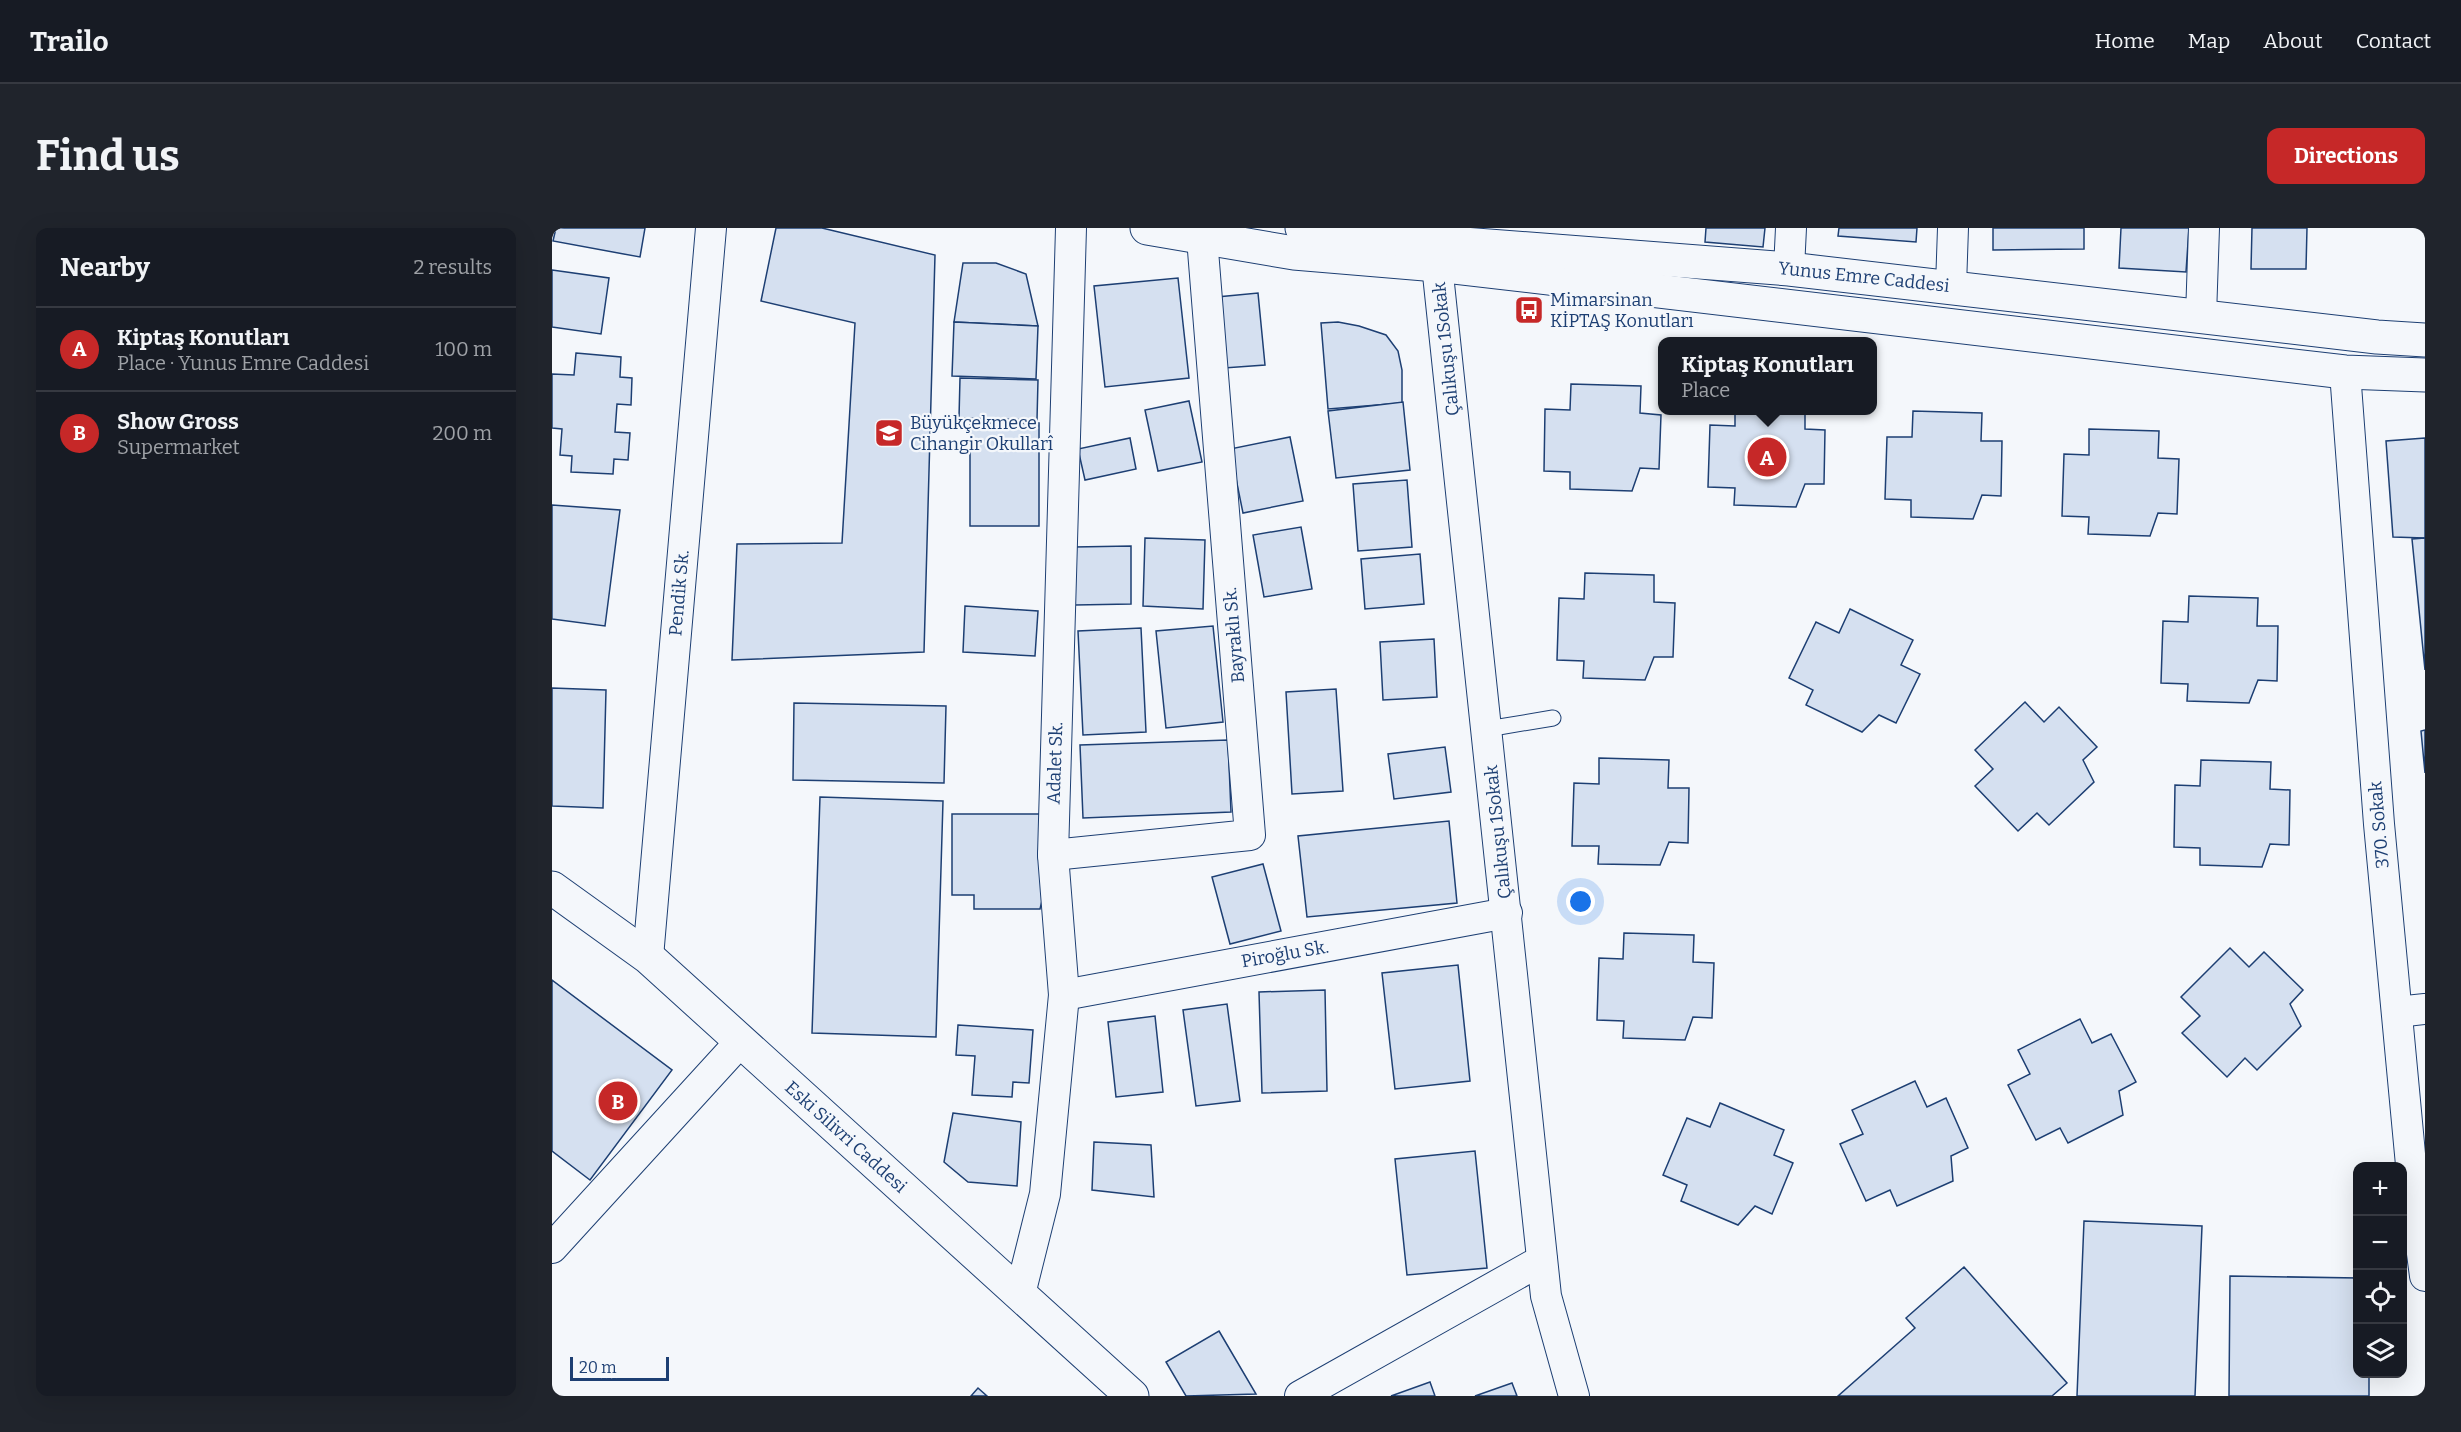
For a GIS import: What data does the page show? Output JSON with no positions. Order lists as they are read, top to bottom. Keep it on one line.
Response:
{"streets":{"main road":["Yunus Emre Caddesi","Eski Silivri Caddesi"],"street":["Çalıkuşu 1Sokak","Pendik Sk.","Bayraklı Sk.","Adalet Sk.","370. Sokak","Piroğlu Sk."]},"crossings":[["Çalıkuşu 1Sokak","Piroğlu Sk."],["Pendik Sk.","Eski Silivri Caddesi"],["Bayraklı Sk.","Adalet Sk."],["Adalet Sk.","Piroğlu Sk."],["Adalet Sk.","Eski Silivri Caddesi"]],"places":{"bus stop":["Mimarsinan KİPTAŞ Konutları"],"school or university":["Büyükçekmece Cihangir Okullarî"]},"scale_bar":"20 m","page":{"header":"Trailo","nav":["Home","Map","About","Contact"],"buttons":"Directions","title":"Find us","heading":["Nearby","2 results"],"list":[{"mark":"A","name":"Kiptaş Konutları","note":"Place · Yunus Emre Caddesi","value":"100 m"},{"mark":"B","name":"Show Gross","note":"Supermarket","value":"200 m"}],"popup":["Kiptaş Konutları","Place"],"pins":["A","B"],"map_buttons":["+","−"],"scale":"20 m"}}
